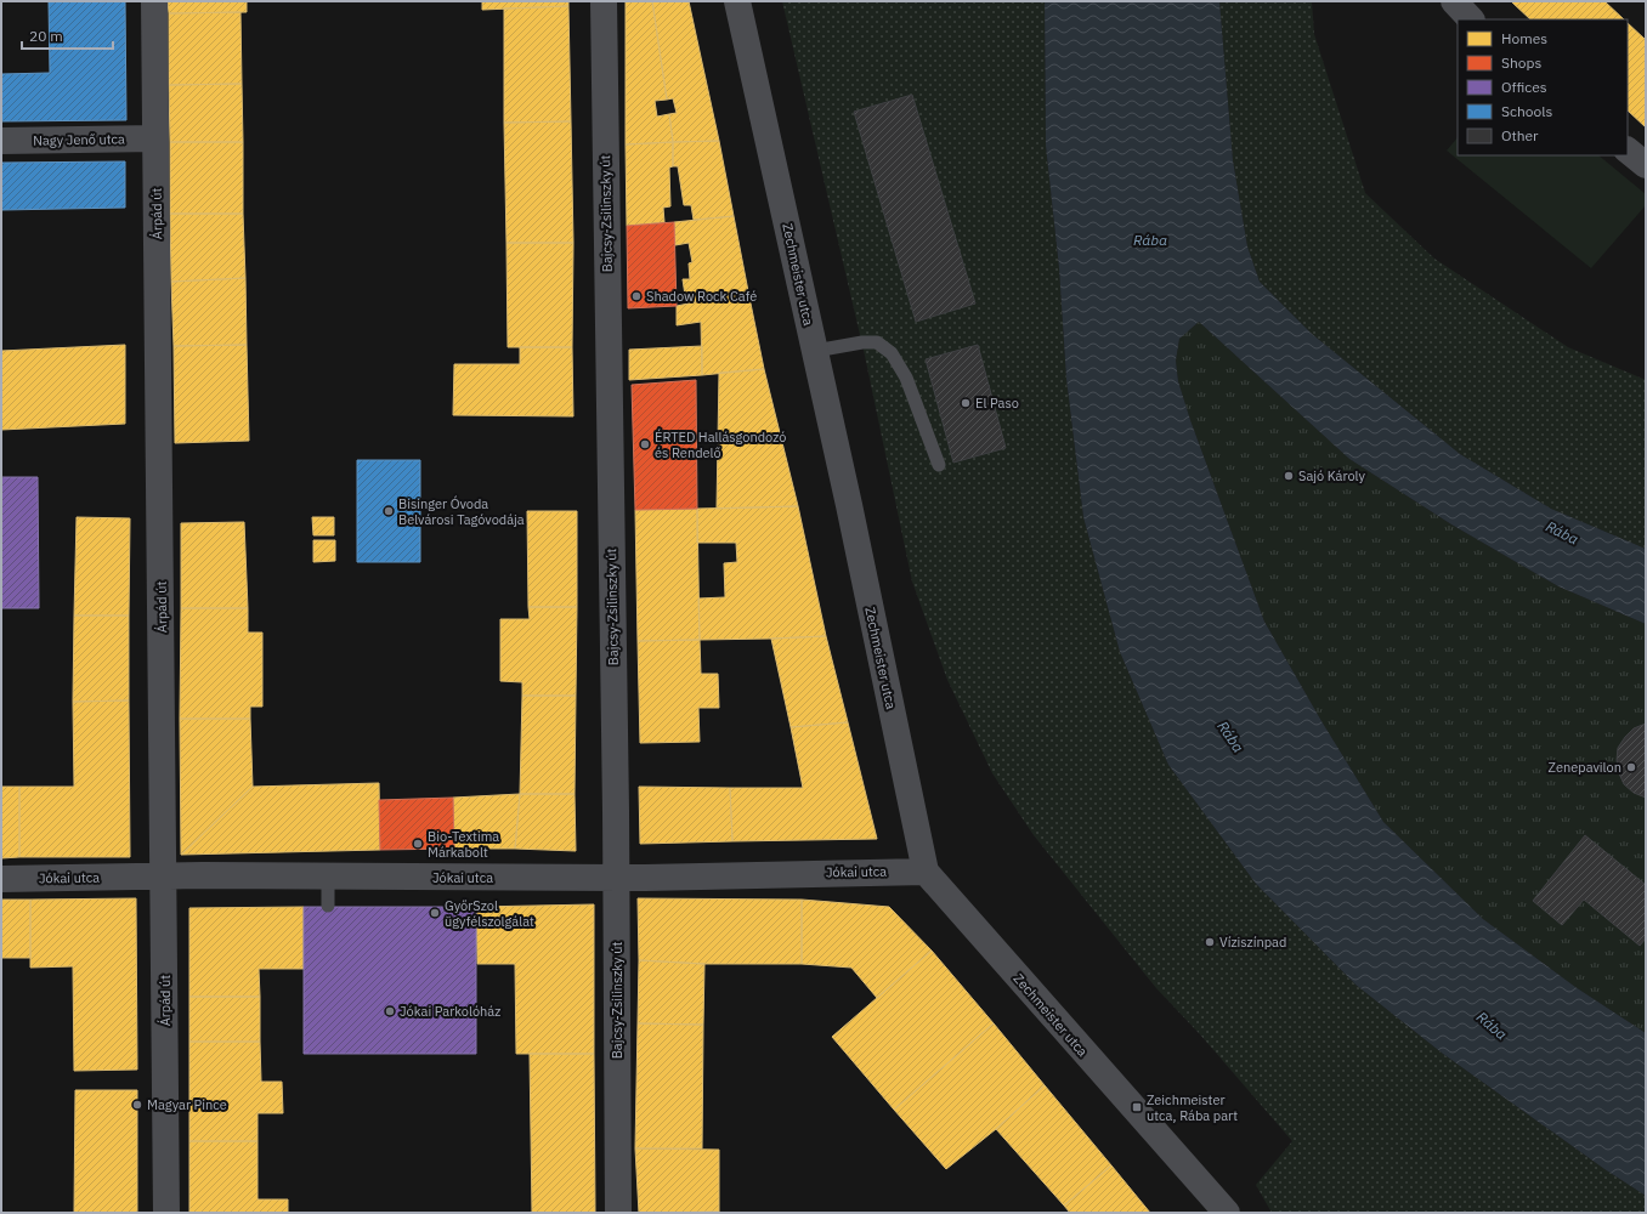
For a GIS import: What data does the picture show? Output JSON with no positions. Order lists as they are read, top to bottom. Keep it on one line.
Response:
{"streets":{"street":["Nagy Jenő utca","Árpád út","Bajcsy-Zsilinszky út","Zechmeister utca","Jókai utca"]},"crossings":[["Nagy Jenő utca","Árpád út"],["Árpád út","Jókai utca"],["Bajcsy-Zsilinszky út","Jókai utca"],["Zechmeister utca","Jókai utca"]],"water":["Rába"],"places":{"other":["Shadow Rock Café","El Paso","ÉRTED Hallásgondozó és Rendelő","Sajó Károly","Bisinger Óvoda Belvárosi Tagóvodája","Zenepavilon","Bio-Textima Márkabolt","GyőrSzol ügyfélszolgálat","Víziszínpad","Jókai Parkolóház","Magyar Pince"],"transit":["Zeichmeister utca, Rába part"]},"legend":["Homes","Shops","Offices","Schools","Other"],"scale_bar":"20 m"}
